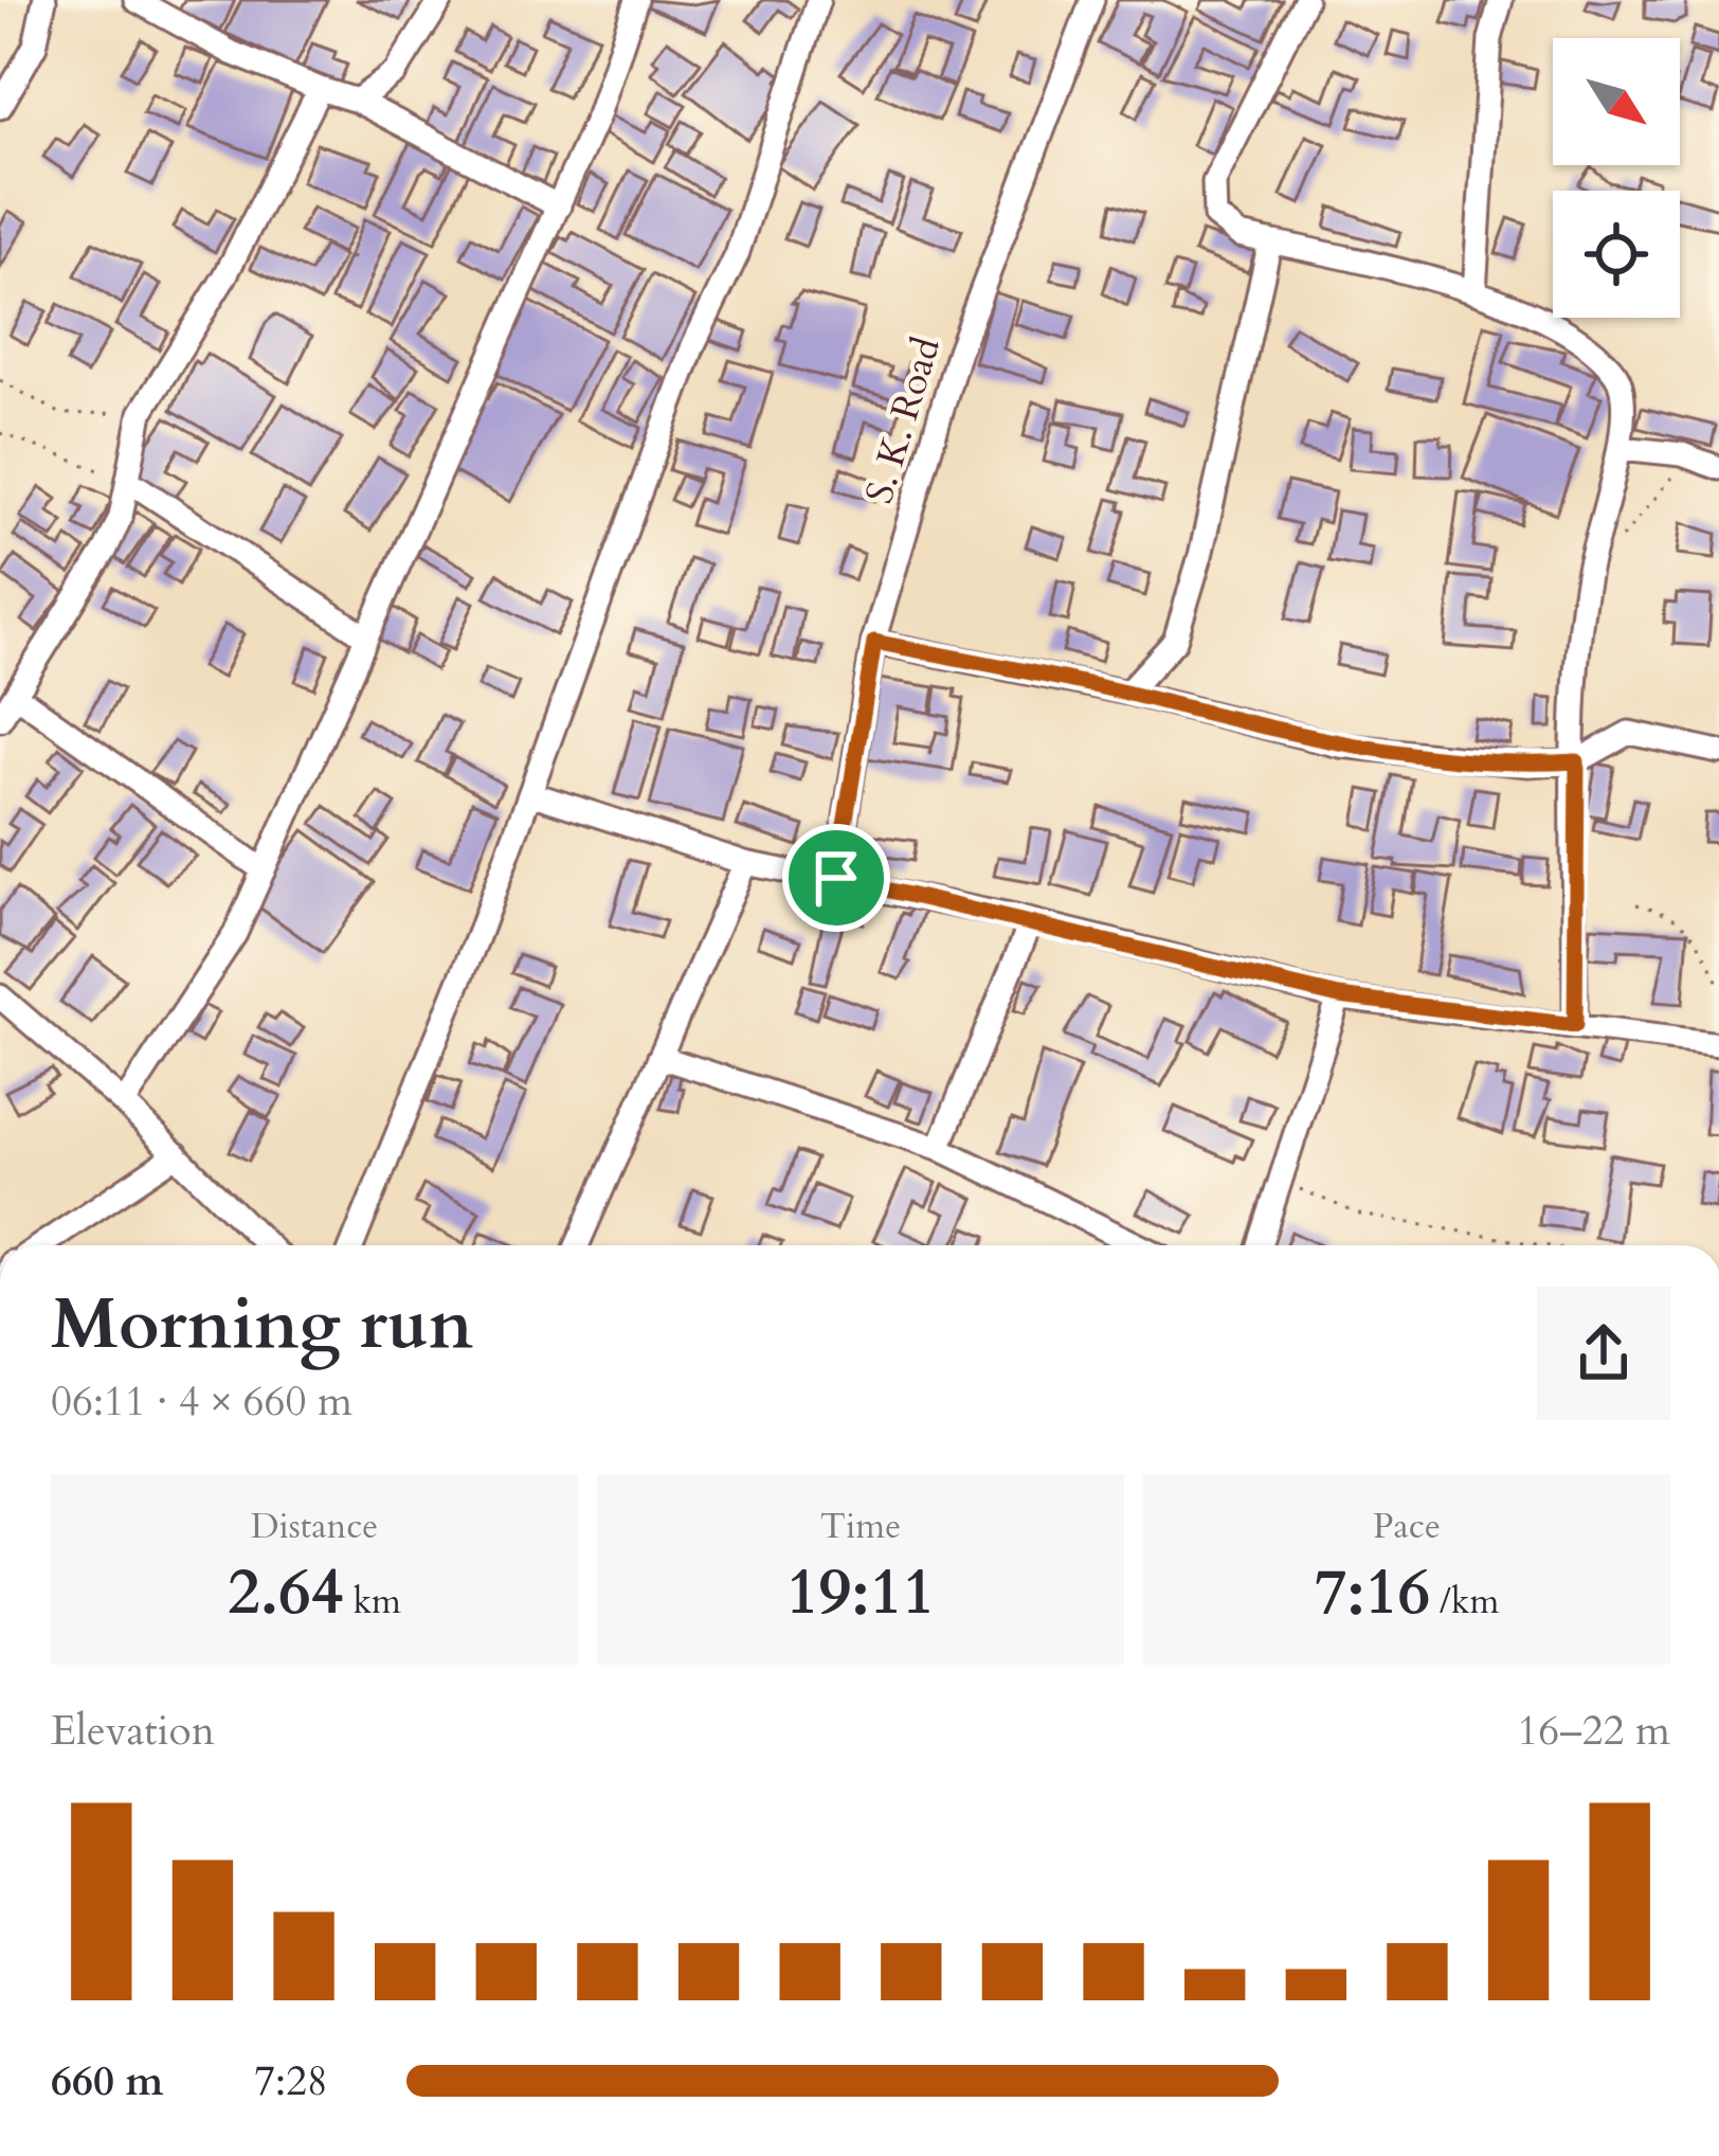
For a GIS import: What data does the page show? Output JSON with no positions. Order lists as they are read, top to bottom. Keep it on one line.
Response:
{"streets":{"street":["S. K. Road"]},"north":"bottom right","page":{"heading":["Morning run","06:11 · 4 × 660 m"],"stats":[["Distance","2.64 km"],["Time","19:11"],["Pace","7:16 /km"]],"chart":["Elevation","16–22 m"],"list":[{"name":"660 m","note":"7:28"}]}}
